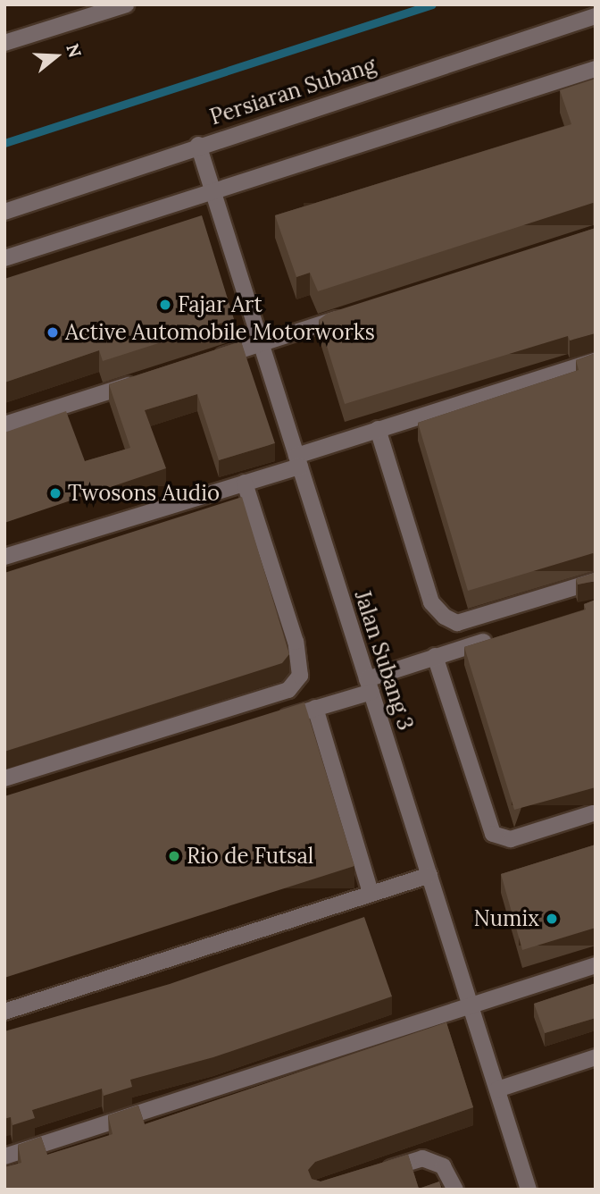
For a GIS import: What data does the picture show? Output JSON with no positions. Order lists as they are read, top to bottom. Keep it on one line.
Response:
{"streets":{"street":["Persiaran Subang","Jalan Subang 3"]},"crossings":[["Persiaran Subang","Jalan Subang 3"]],"places":["Fajar Art","Active Automobile Motorworks","Twosons Audio","Rio de Futsal","Numix"],"north":"right"}
